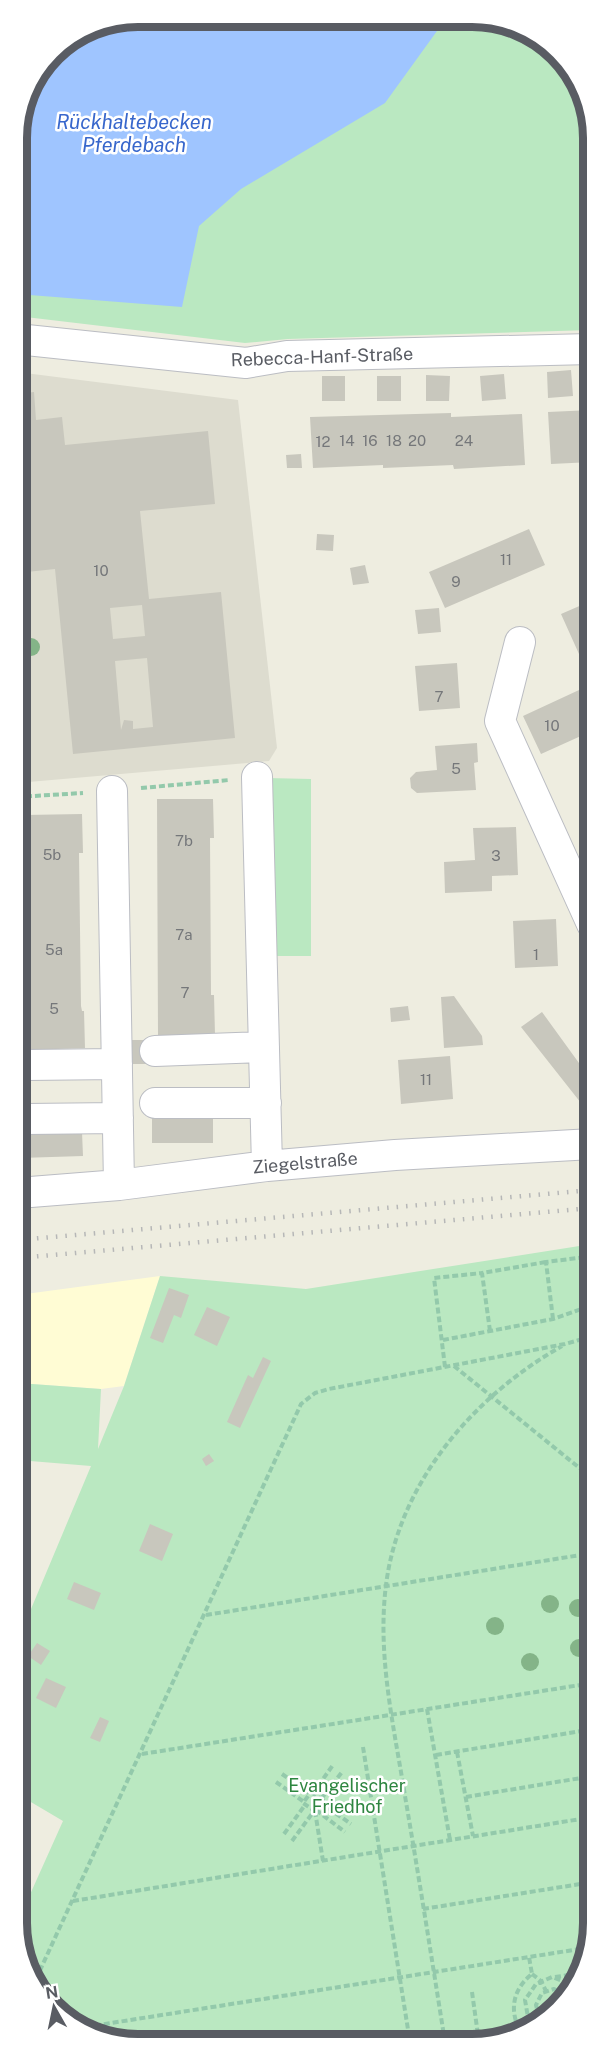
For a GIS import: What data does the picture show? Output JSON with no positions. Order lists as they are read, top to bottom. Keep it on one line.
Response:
{"streets":{"street":["Rebecca-Hanf-Straße","Ziegelstraße"]},"water":["Rückhaltebecken Pferdebach"],"parks":["Evangelischer Friedhof"],"house_numbers":["14","16","18","20","24","12","11","10","9","7","10","5","7b","5b","3","7a","5a","1","7","5","11"],"north":"top"}
